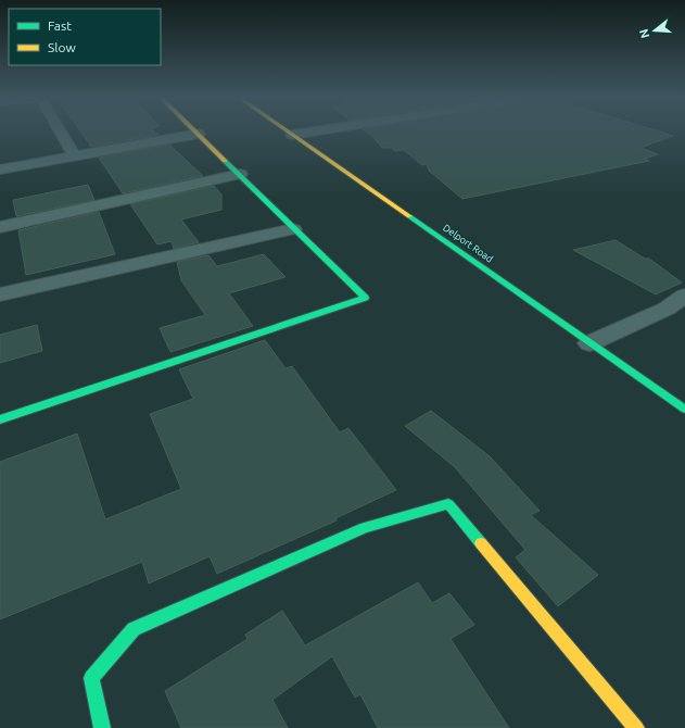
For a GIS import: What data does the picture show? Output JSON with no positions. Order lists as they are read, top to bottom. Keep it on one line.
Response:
{"streets":{"street":["Delport Road"]},"legend":["Fast","Slow"],"north":"left"}
